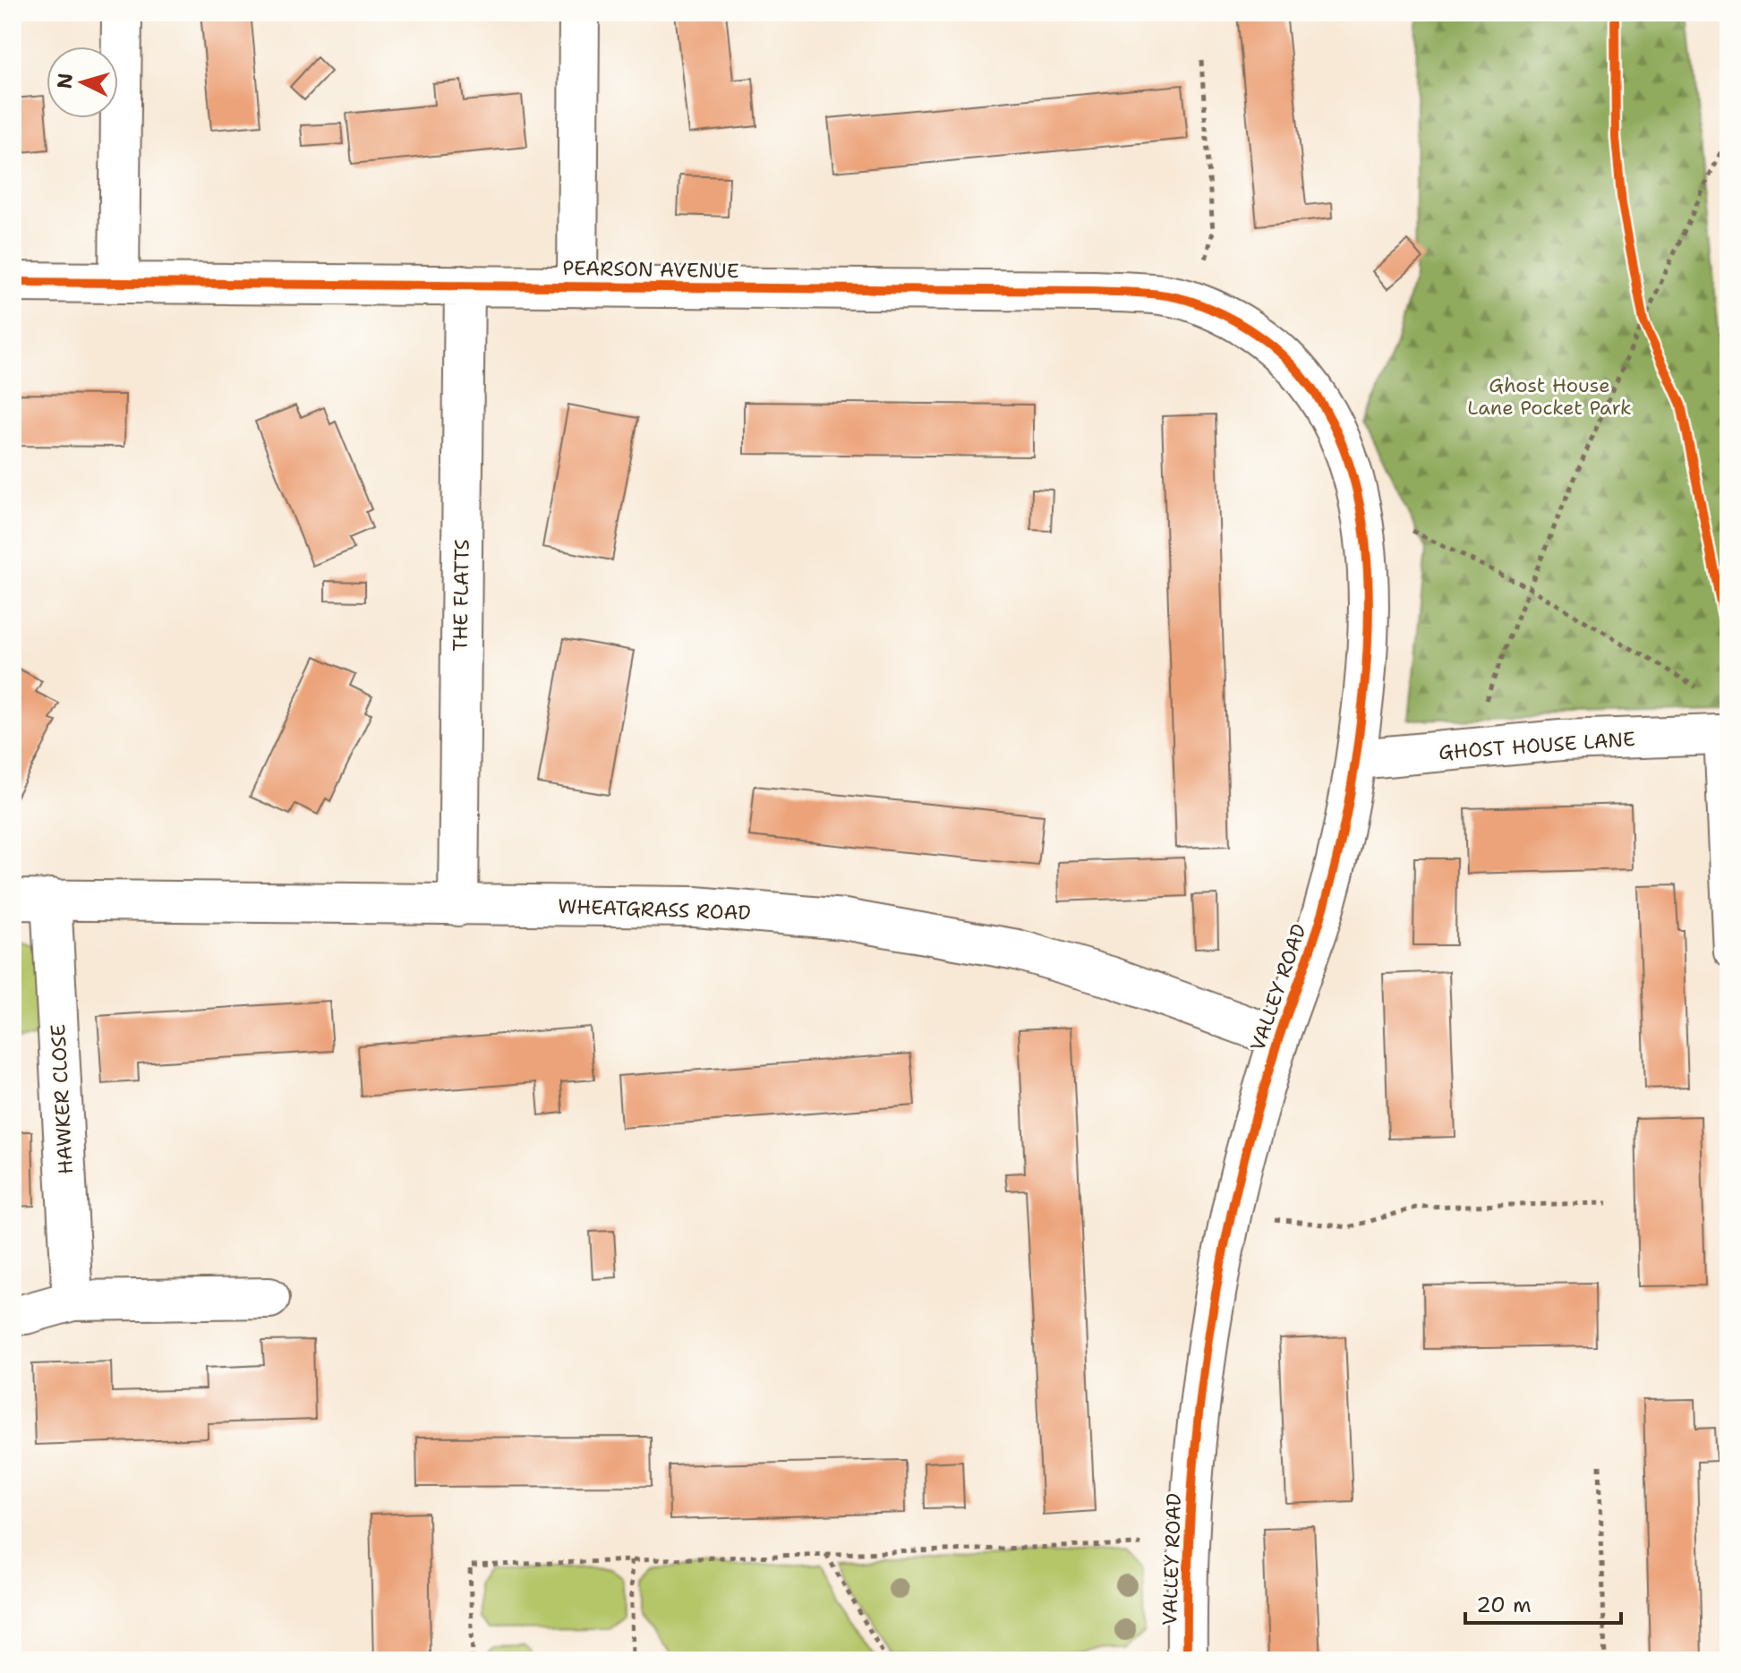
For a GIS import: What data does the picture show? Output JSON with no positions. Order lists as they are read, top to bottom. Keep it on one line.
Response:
{"streets":{"street":["PEARSON AVENUE","THE FLATTS","GHOST HOUSE LANE","WHEATGRASS ROAD","VALLEY ROAD","HAWKER CLOSE"]},"crossings":[["PEARSON AVENUE","THE FLATTS"],["PEARSON AVENUE","VALLEY ROAD"],["THE FLATTS","WHEATGRASS ROAD"],["GHOST HOUSE LANE","VALLEY ROAD"],["WHEATGRASS ROAD","VALLEY ROAD"],["WHEATGRASS ROAD","HAWKER CLOSE"]],"parks":["Ghost House Lane Pocket Park"],"scale_bar":"20 m","north":"left"}
